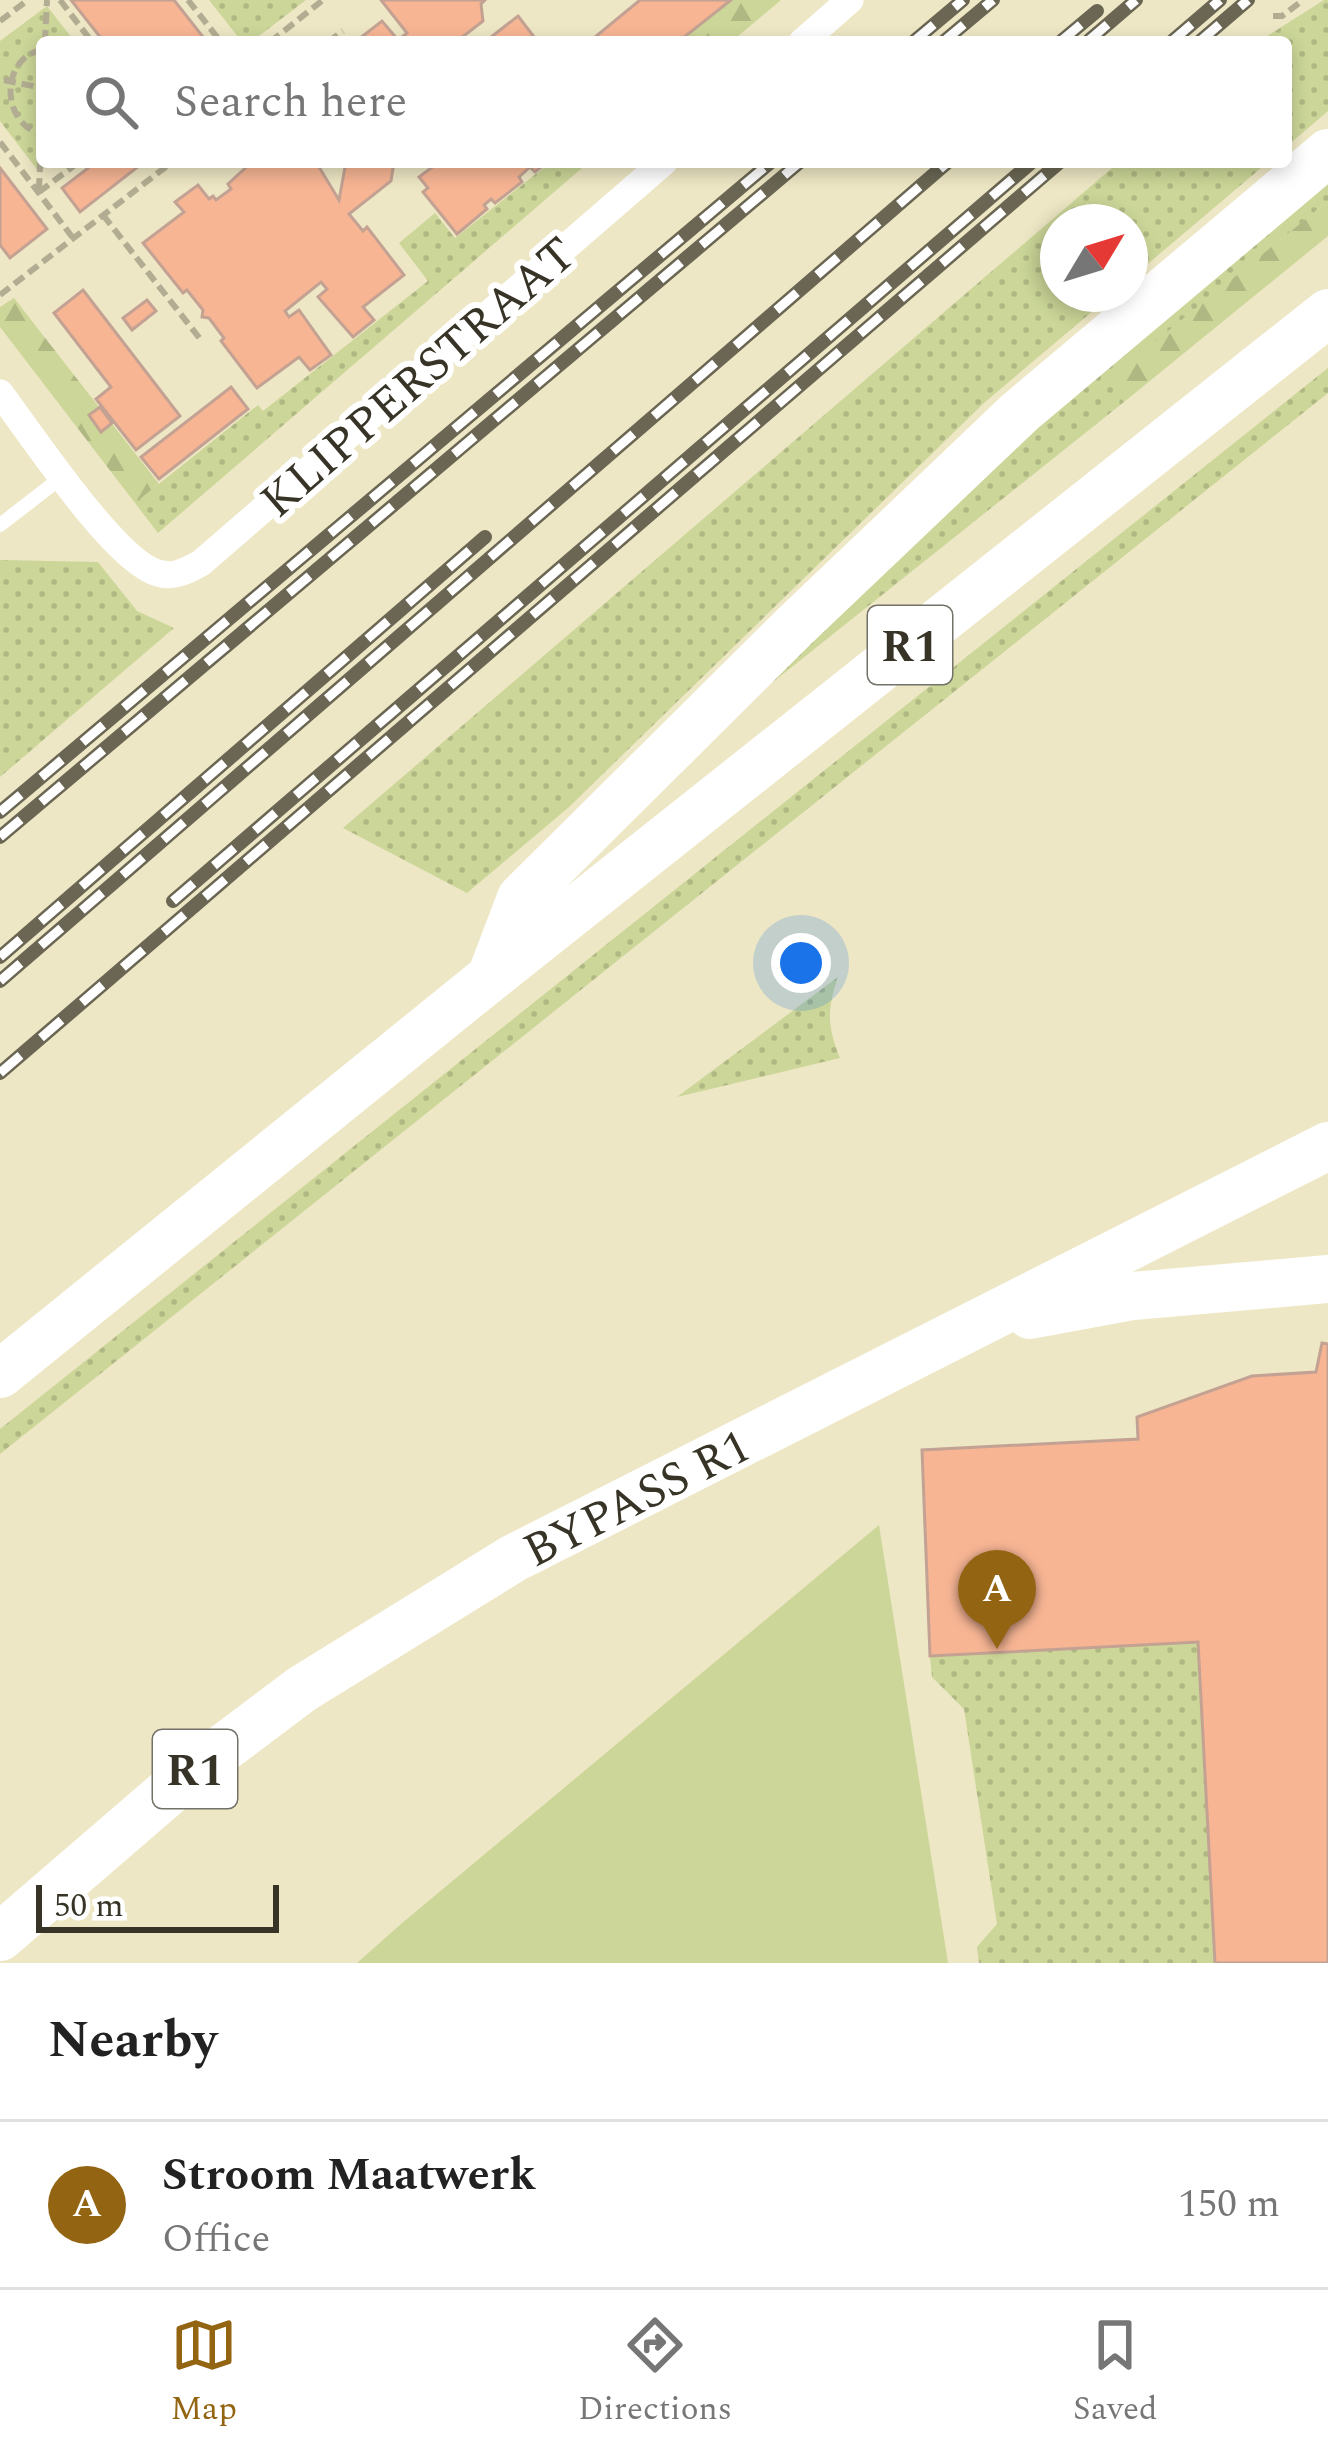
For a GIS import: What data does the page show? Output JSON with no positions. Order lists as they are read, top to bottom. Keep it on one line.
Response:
{"streets":{"highway":["R1","BYPASS R1"],"street":["KLIPPERSTRAAT"]},"scale_bar":"50 m","north":"top right","page":{"search":"Search here","pins":"A","scale":"50 m","heading":"Nearby","list":[{"mark":"A","name":"Stroom Maatwerk","note":"Office","value":"150 m"}],"nav":["Map","Directions","Saved"]}}
